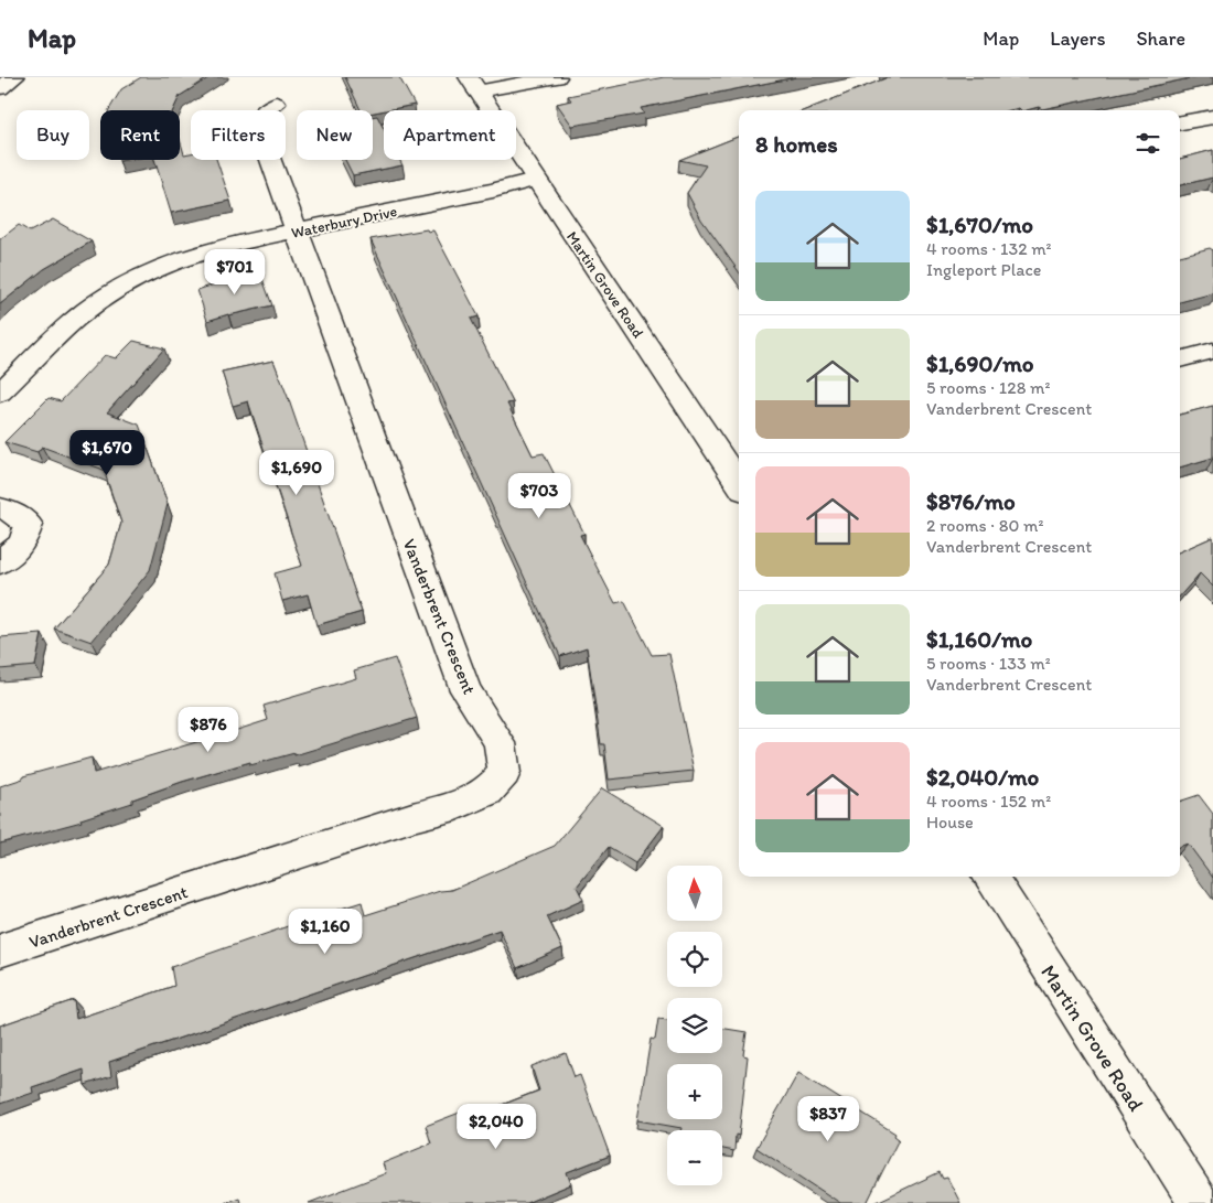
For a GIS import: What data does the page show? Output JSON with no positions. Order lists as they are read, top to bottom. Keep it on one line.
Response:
{"streets":{"main road":["Waterbury Drive","Martin Grove Road","Vanderbrent Crescent"]},"crossings":[["Waterbury Drive","Martin Grove Road"],["Waterbury Drive","Vanderbrent Crescent"]],"north":"top","page":{"header":"Map","nav":["Map","Layers","Share"],"chip":["Buy","Rent","Filters","New","Apartment"],"heading":"8 homes","list":[{"name":"$1,670/mo","note":"4 rooms · 132 m² · Ingleport Place"},{"name":"$1,690/mo","note":"5 rooms · 128 m² · Vanderbrent Crescent"},{"name":"$876/mo","note":"2 rooms · 80 m² · Vanderbrent Crescent"},{"name":"$1,160/mo","note":"5 rooms · 133 m² · Vanderbrent Crescent"},{"name":"$2,040/mo","note":"4 rooms · 152 m² · House"}],"price":["$701","$1,670","$1,690","$703","$876","$1,160","$837","$2,040"],"map_buttons":["+","−"]}}
